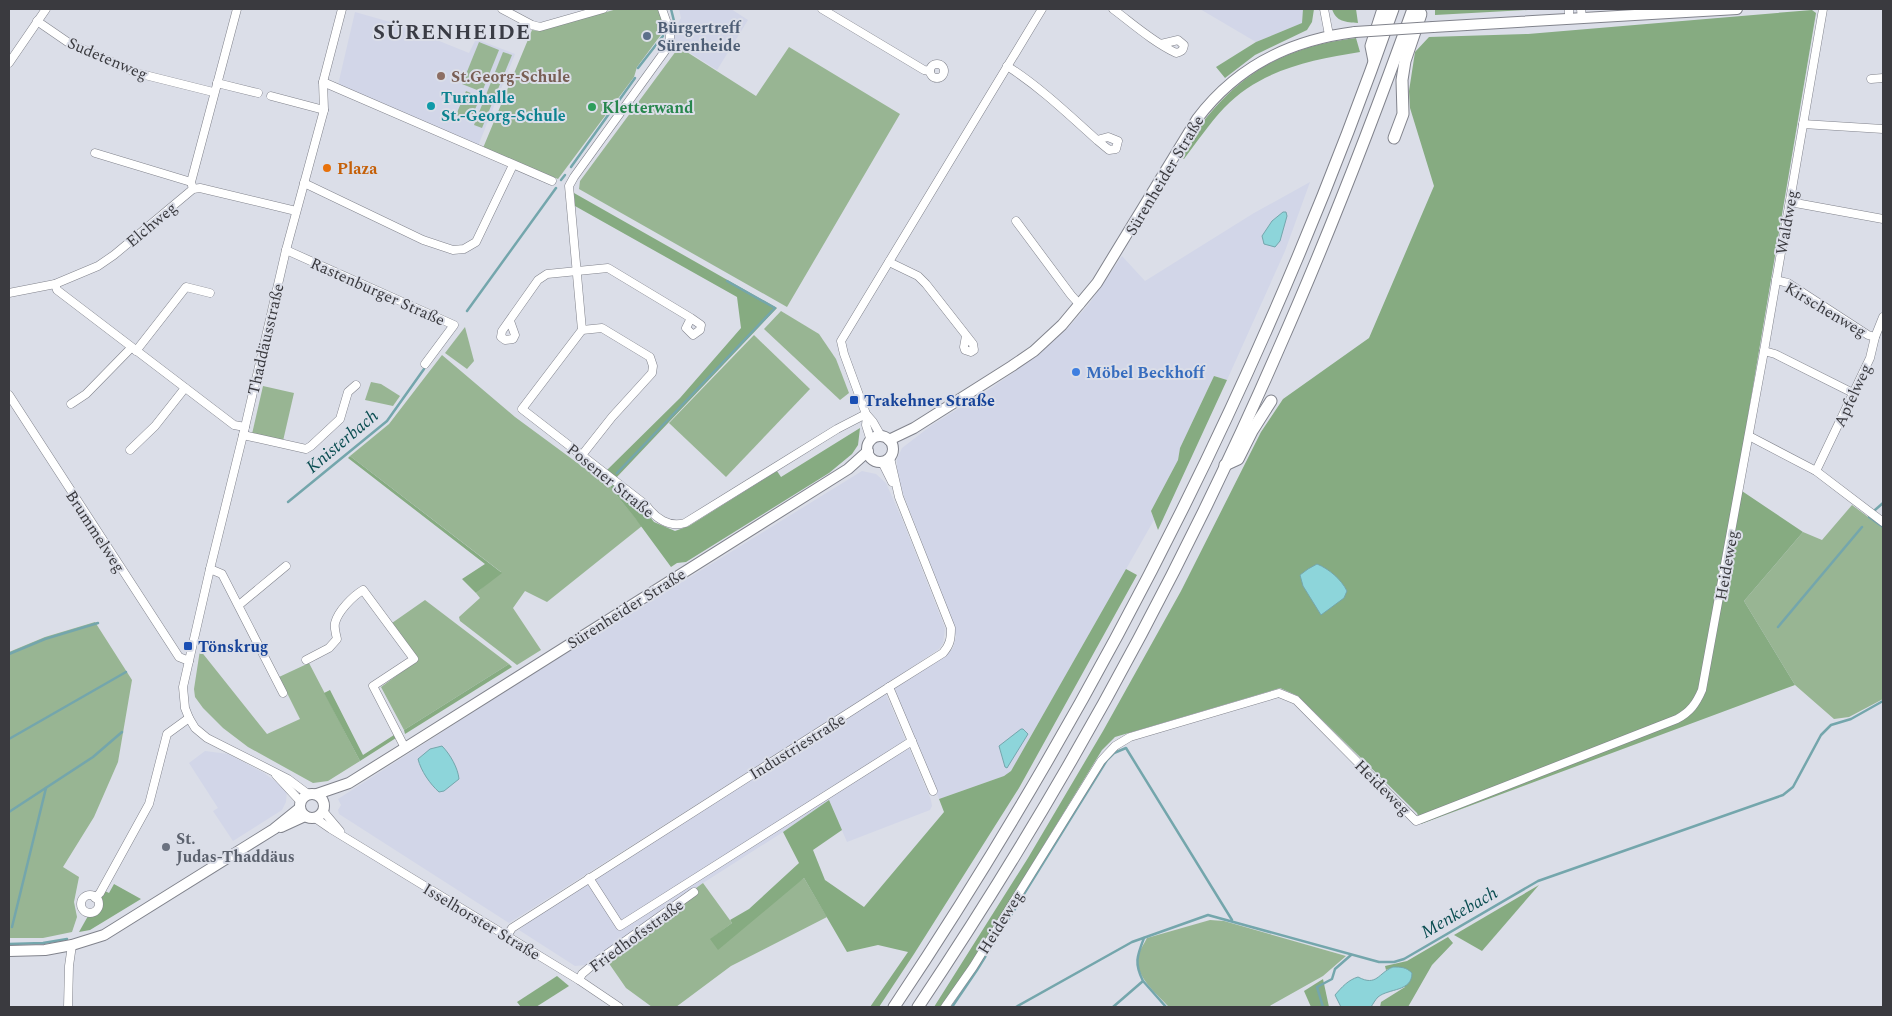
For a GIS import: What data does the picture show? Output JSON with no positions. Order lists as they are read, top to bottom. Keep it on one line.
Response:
{"streets":{"main road":["Sürenheider Straße"],"street":["Sudetenweg","Waldweg","Elchweg","Rastenburger Straße","Kirschenweg","Thaddäusstraße","Apfelweg","Posener Straße","Brummelweg","Heideweg","Industriestraße","Isselhorster Straße","Friedhofsstraße"]},"crossings":[["Sürenheider Straße","Thaddäusstraße"],["Sürenheider Straße","Industriestraße"],["Sürenheider Straße","Isselhorster Straße"],["Waldweg","Kirschenweg"],["Waldweg","Heideweg"],["Rastenburger Straße","Thaddäusstraße"],["Kirschenweg","Apfelweg"],["Thaddäusstraße","Brummelweg"],["Industriestraße","Isselhorster Straße"],["Isselhorster Straße","Friedhofsstraße"]],"districts":["SÜRENHEIDE"],"water":["Knisterbach","Menkebach"],"places":{"other":["Bürgertreff Sürenheide","St.Georg-Schule","Turnhalle St.-Georg-Schule","Kletterwand","Plaza","Möbel Beckhoff","St. Judas-Thaddäus"],"transit":["Trakehner Straße","Tönskrug"]}}
